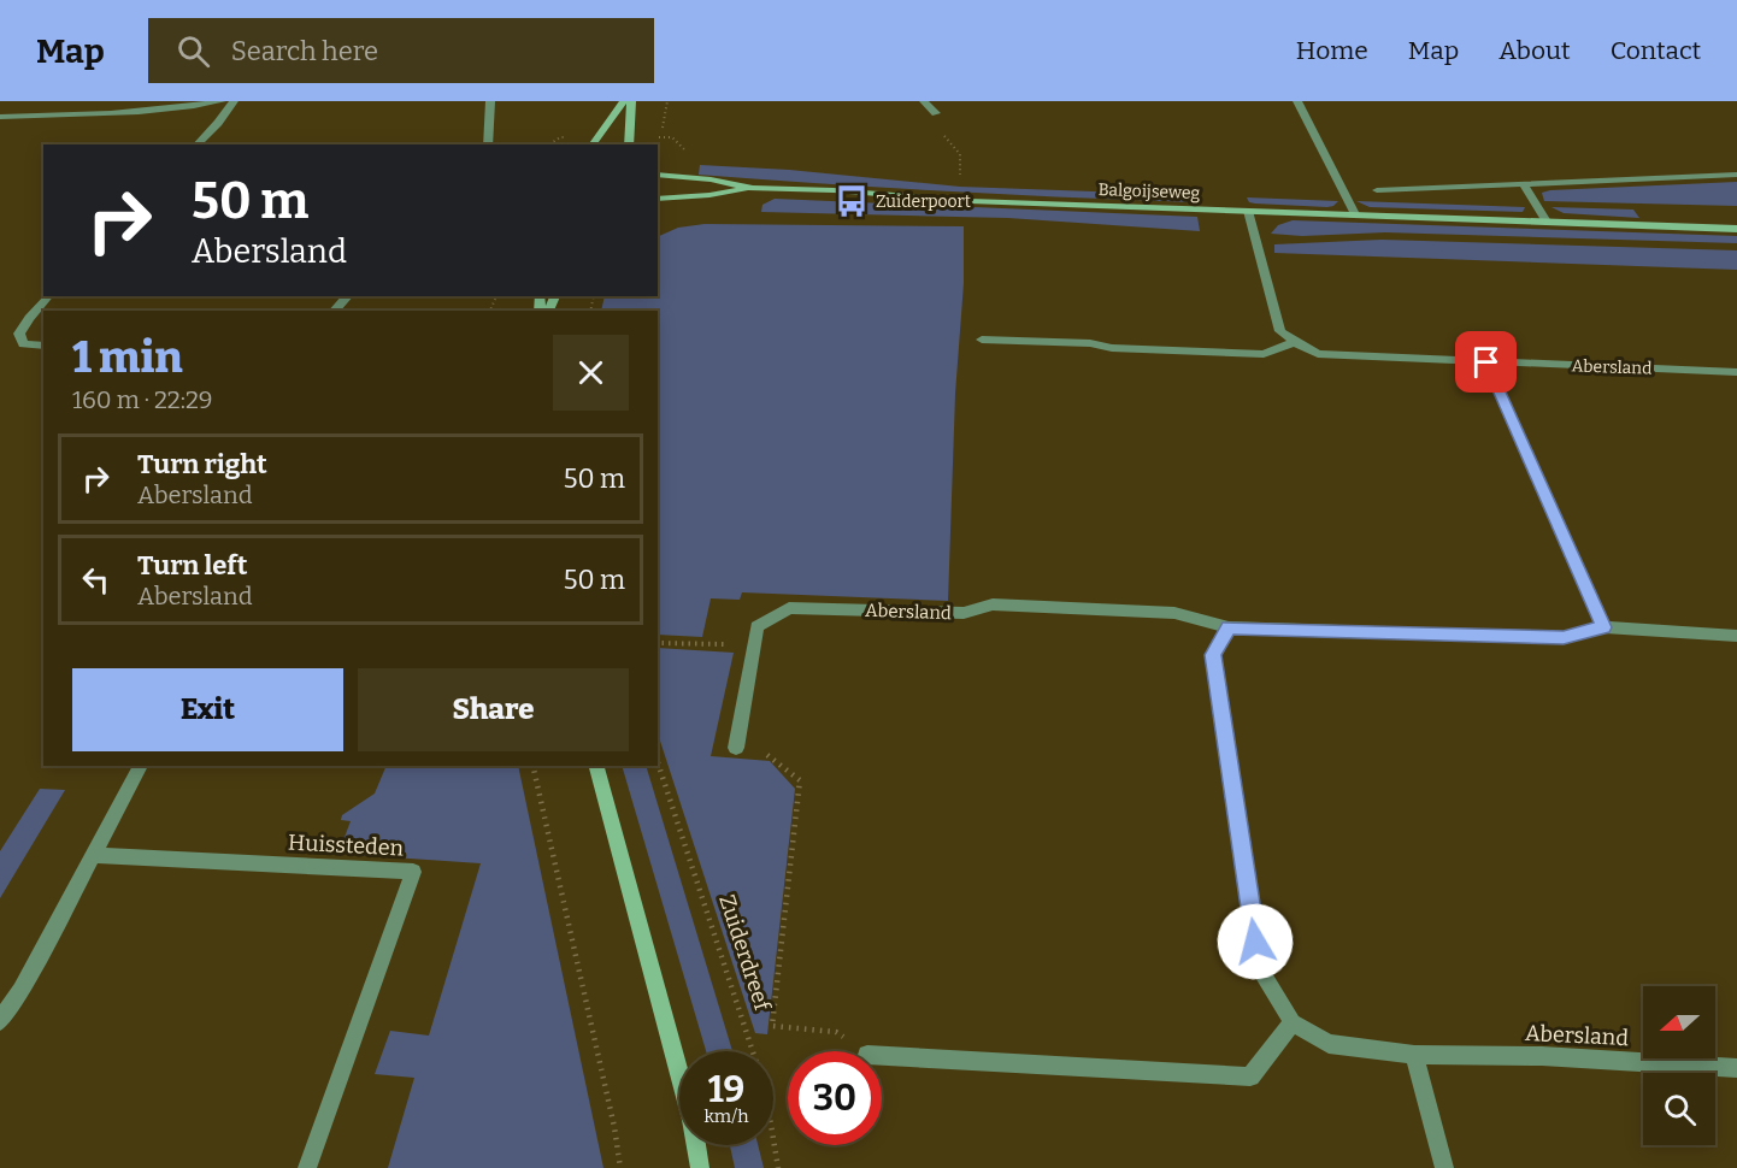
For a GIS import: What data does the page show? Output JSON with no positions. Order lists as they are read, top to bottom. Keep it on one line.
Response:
{"streets":{"street":["Balgoijseweg","Abersland","Huissteden"],"path":["Zuiderdreef"]},"places":{"bus stop":["Zuiderpoort"]},"north":"left","page":{"header":"Map","search":"Search here","nav":["Home","Map","About","Contact"],"turn":["50 m","Abersland"],"heading":["1 min","160 m · 22:29"],"list":[{"name":"Turn right","note":"Abersland","value":"50 m"},{"name":"Turn left","note":"Abersland","value":"50 m"}],"buttons":["Exit","Share"],"speed":"19 km/h","limit":"30"}}
